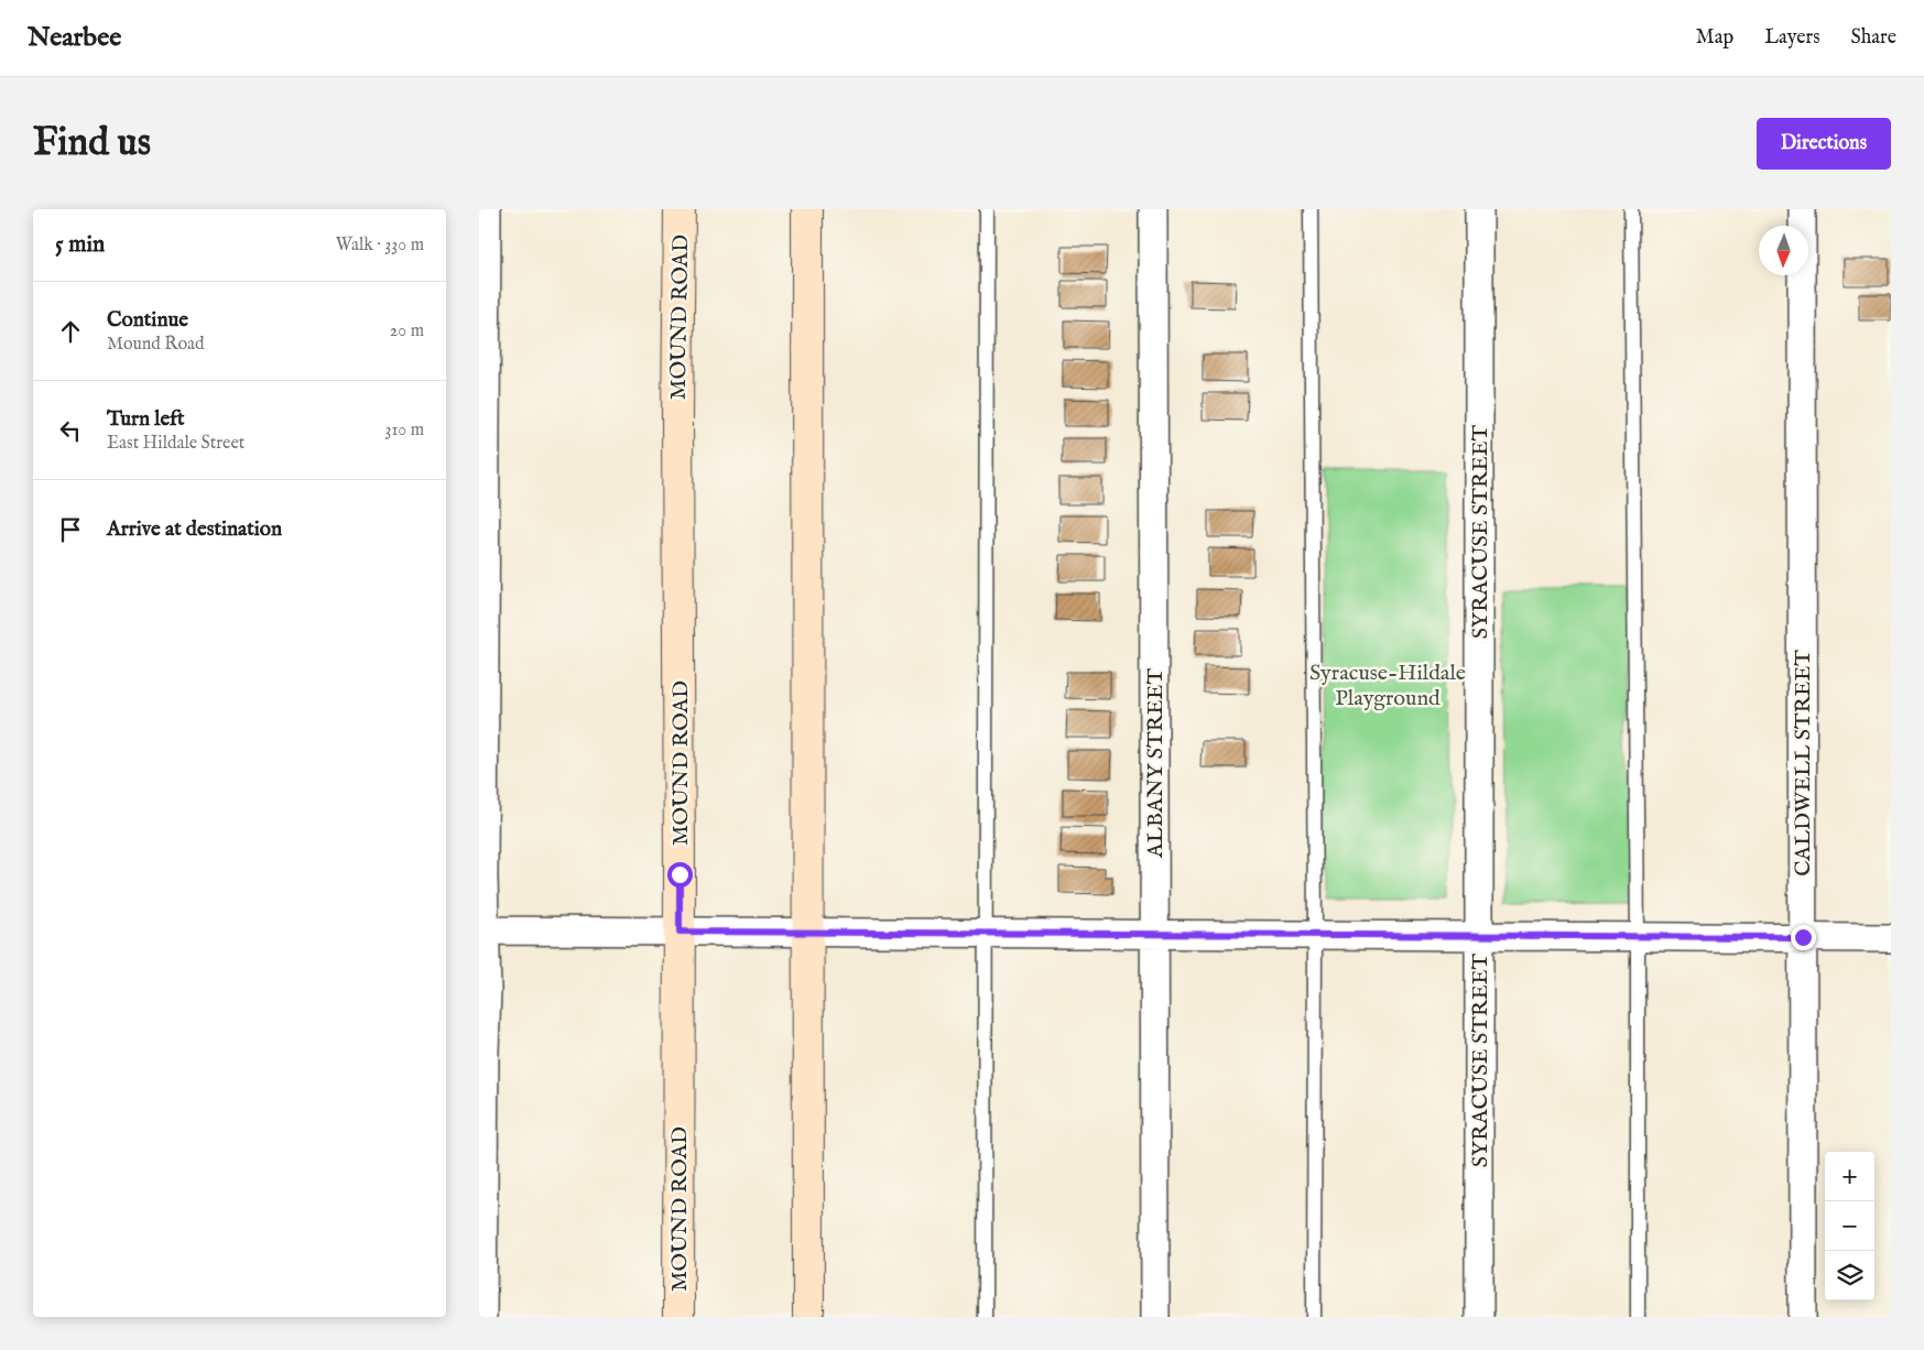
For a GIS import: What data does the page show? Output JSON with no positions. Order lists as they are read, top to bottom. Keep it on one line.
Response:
{"streets":{"main road":["MOUND ROAD"],"street":["SYRACUSE STREET","ALBANY STREET","CALDWELL STREET"]},"parks":["Syracuse-Hildale Playground"],"north":"bottom","page":{"header":"Nearbee","nav":["Map","Layers","Share"],"buttons":"Directions","title":"Find us","heading":["5 min","Walk · 330 m"],"list":[["Continue","Mound Road","20 m"],["Turn left","East Hildale Street","310 m"],"Arrive at destination"],"map_buttons":["+","−"]}}
